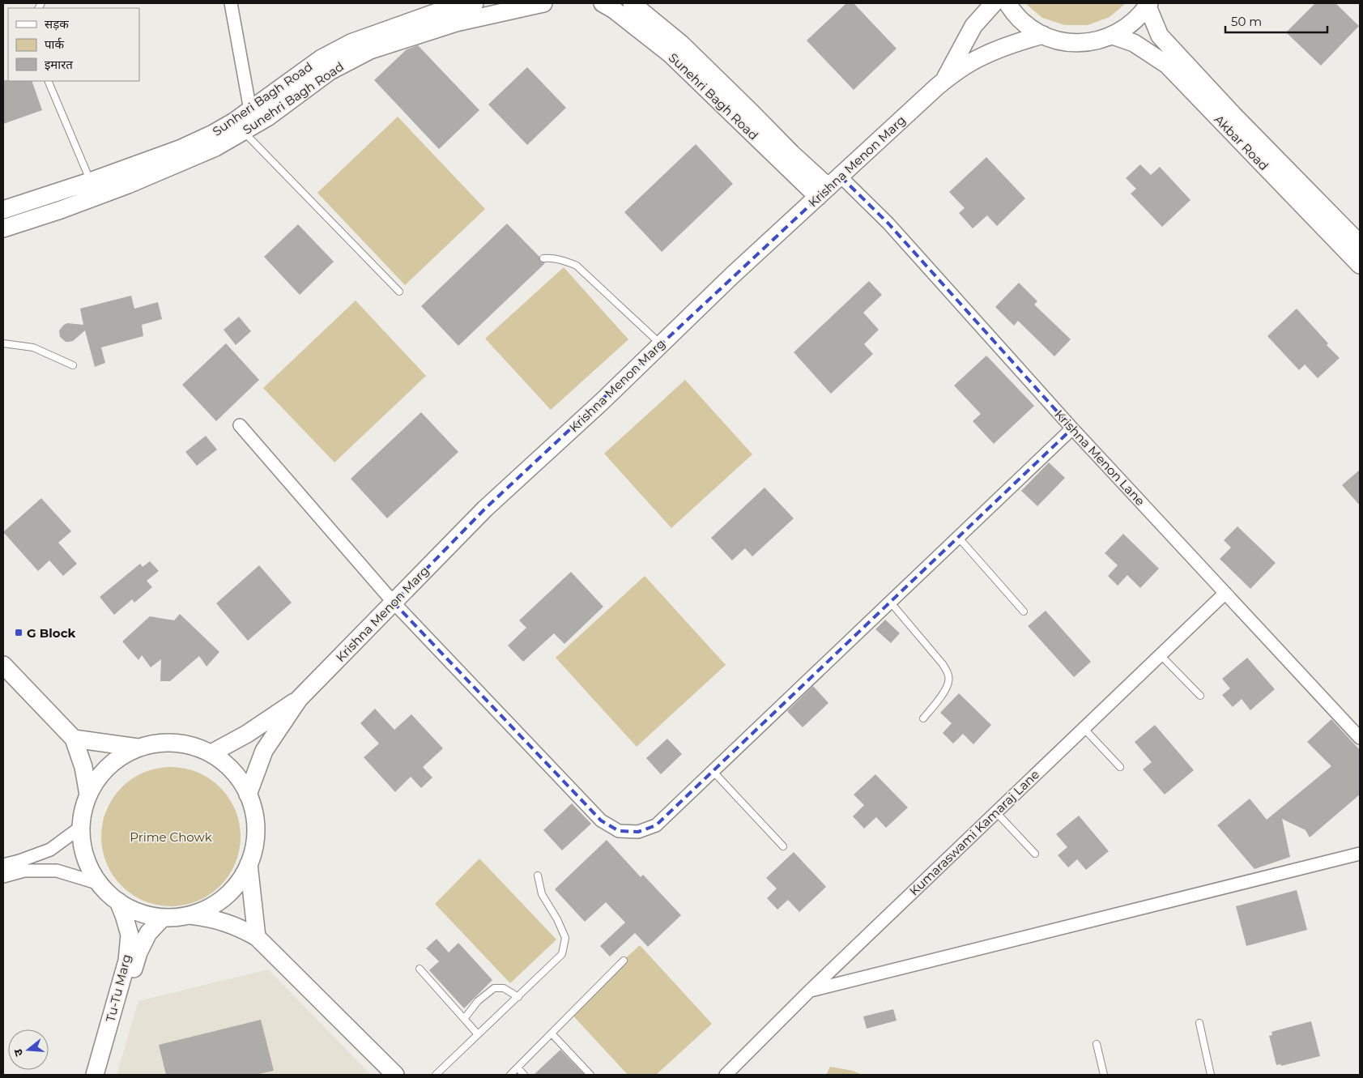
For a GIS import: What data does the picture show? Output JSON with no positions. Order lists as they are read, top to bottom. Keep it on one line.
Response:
{"streets":{"main road":["Sunehri Bagh Road","Sunheri Bagh Road","Akbar Road","Krishna Menon Marg","Tu-Tu Marg"],"street":["Krishna Menon Lane","Kumaraswami Kamaraj Lane"]},"crossings":[["Sunehri Bagh Road","Krishna Menon Marg"],["Sunehri Bagh Road","Krishna Menon Lane"],["Krishna Menon Marg","Krishna Menon Lane"],["Krishna Menon Lane","Kumaraswami Kamaraj Lane"]],"parks":["Prime Chowk"],"places":{"transit":["G Block"]},"legend":["सड़क","पार्क","इमारत"],"scale_bar":"50 m","north":"left"}
